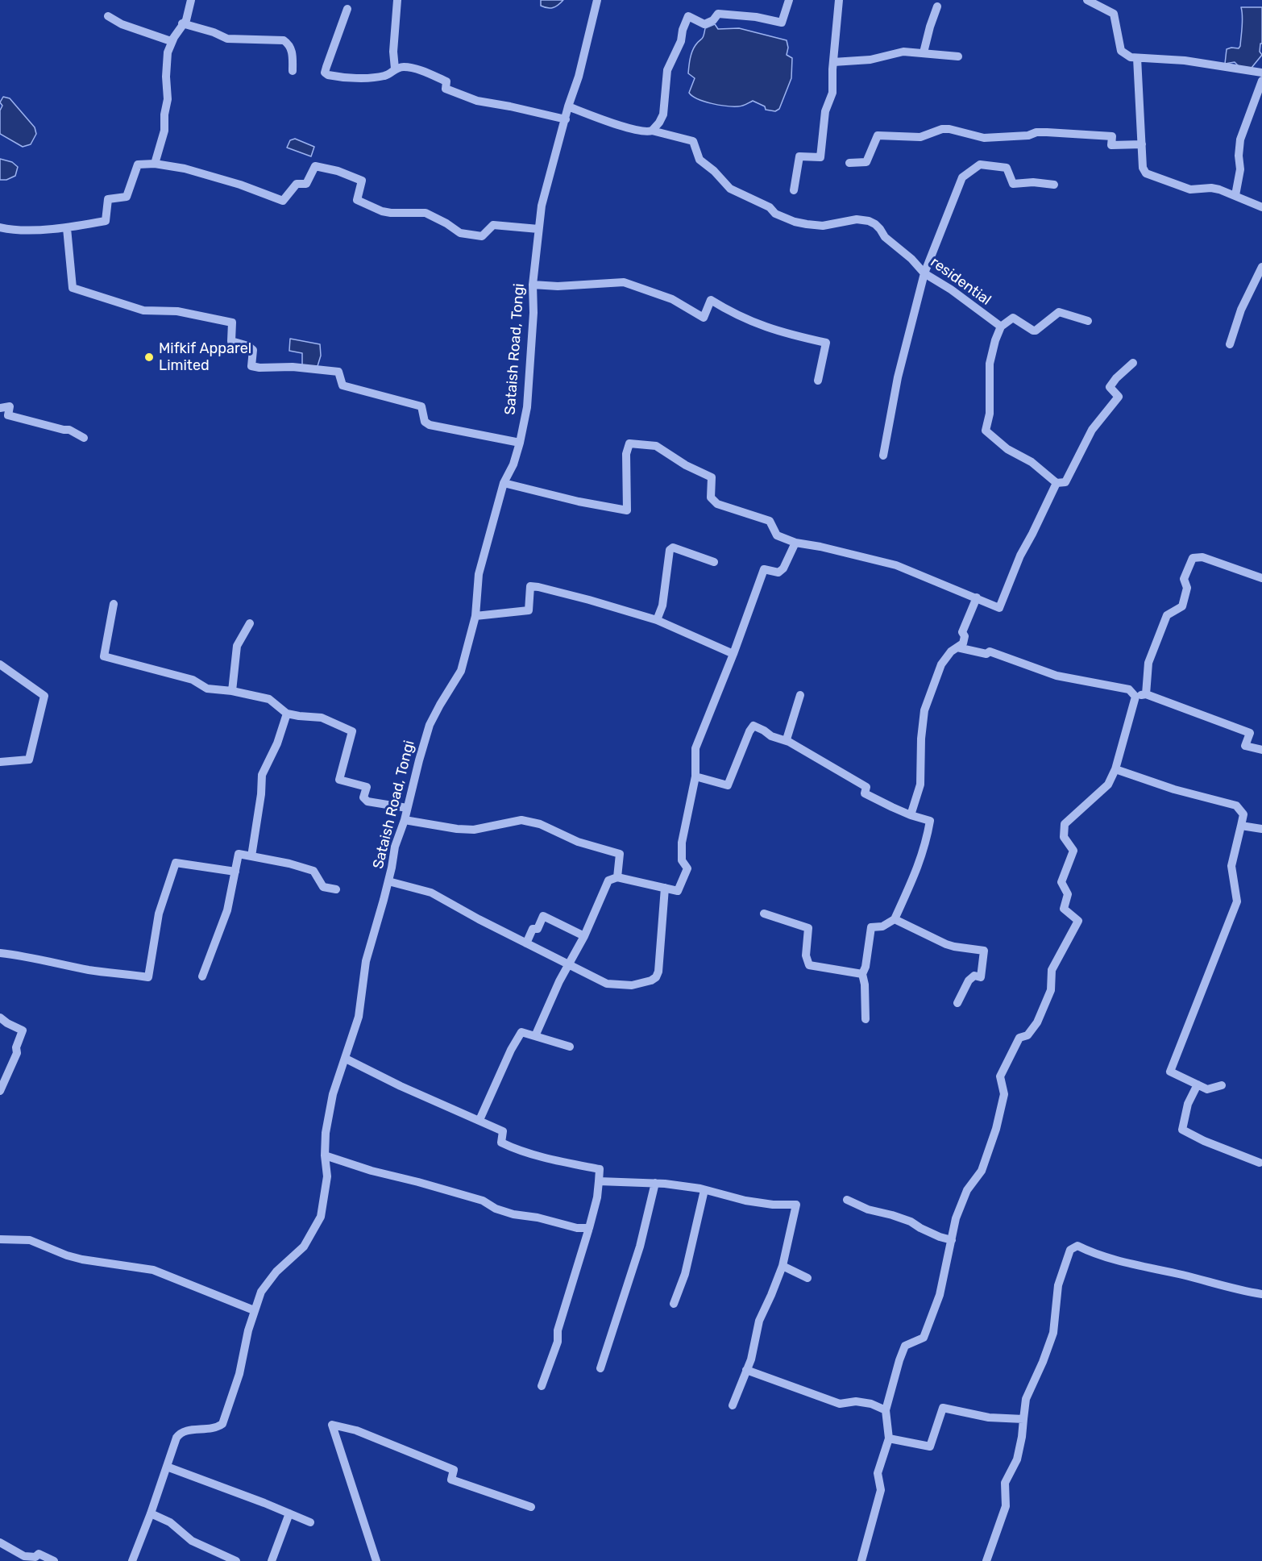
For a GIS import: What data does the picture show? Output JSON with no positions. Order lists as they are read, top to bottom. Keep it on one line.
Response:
{"streets":{"street":["residential","Sataish Road, Tongi"]},"crossings":[["residential","Sataish Road, Tongi"]],"places":["Mifkif Apparel Limited"]}
